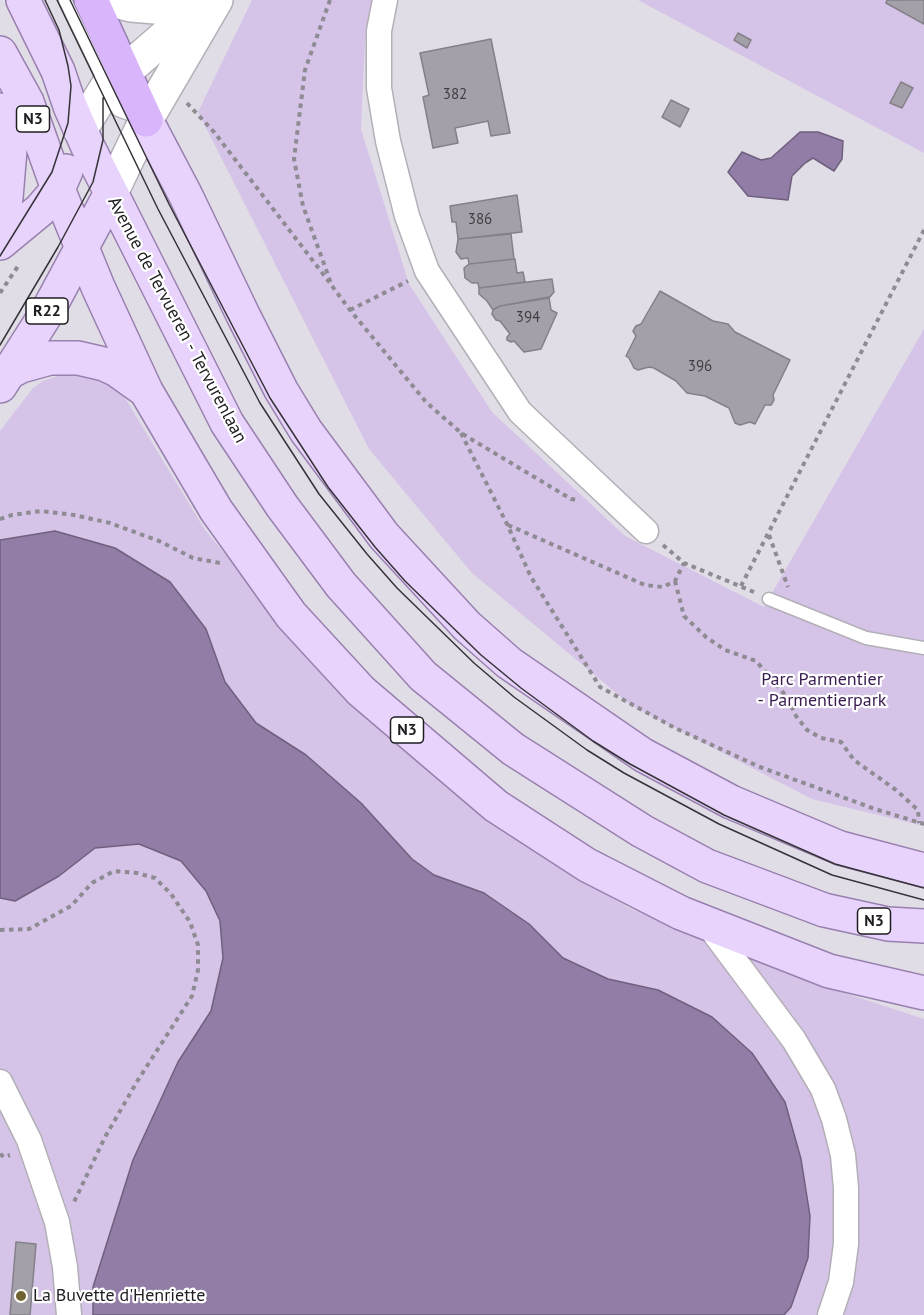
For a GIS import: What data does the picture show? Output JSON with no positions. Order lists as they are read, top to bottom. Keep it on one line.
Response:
{"streets":{"main road":["N3","R22","Avenue de Tervueren - Tervurenlaan"]},"crossings":[["N3","R22"],["R22","Avenue de Tervueren - Tervurenlaan"]],"parks":["Parc Parmentier - Parmentierpark"],"places":["La Buvette d'Henriette"],"house_numbers":["382","386","394","396"]}
